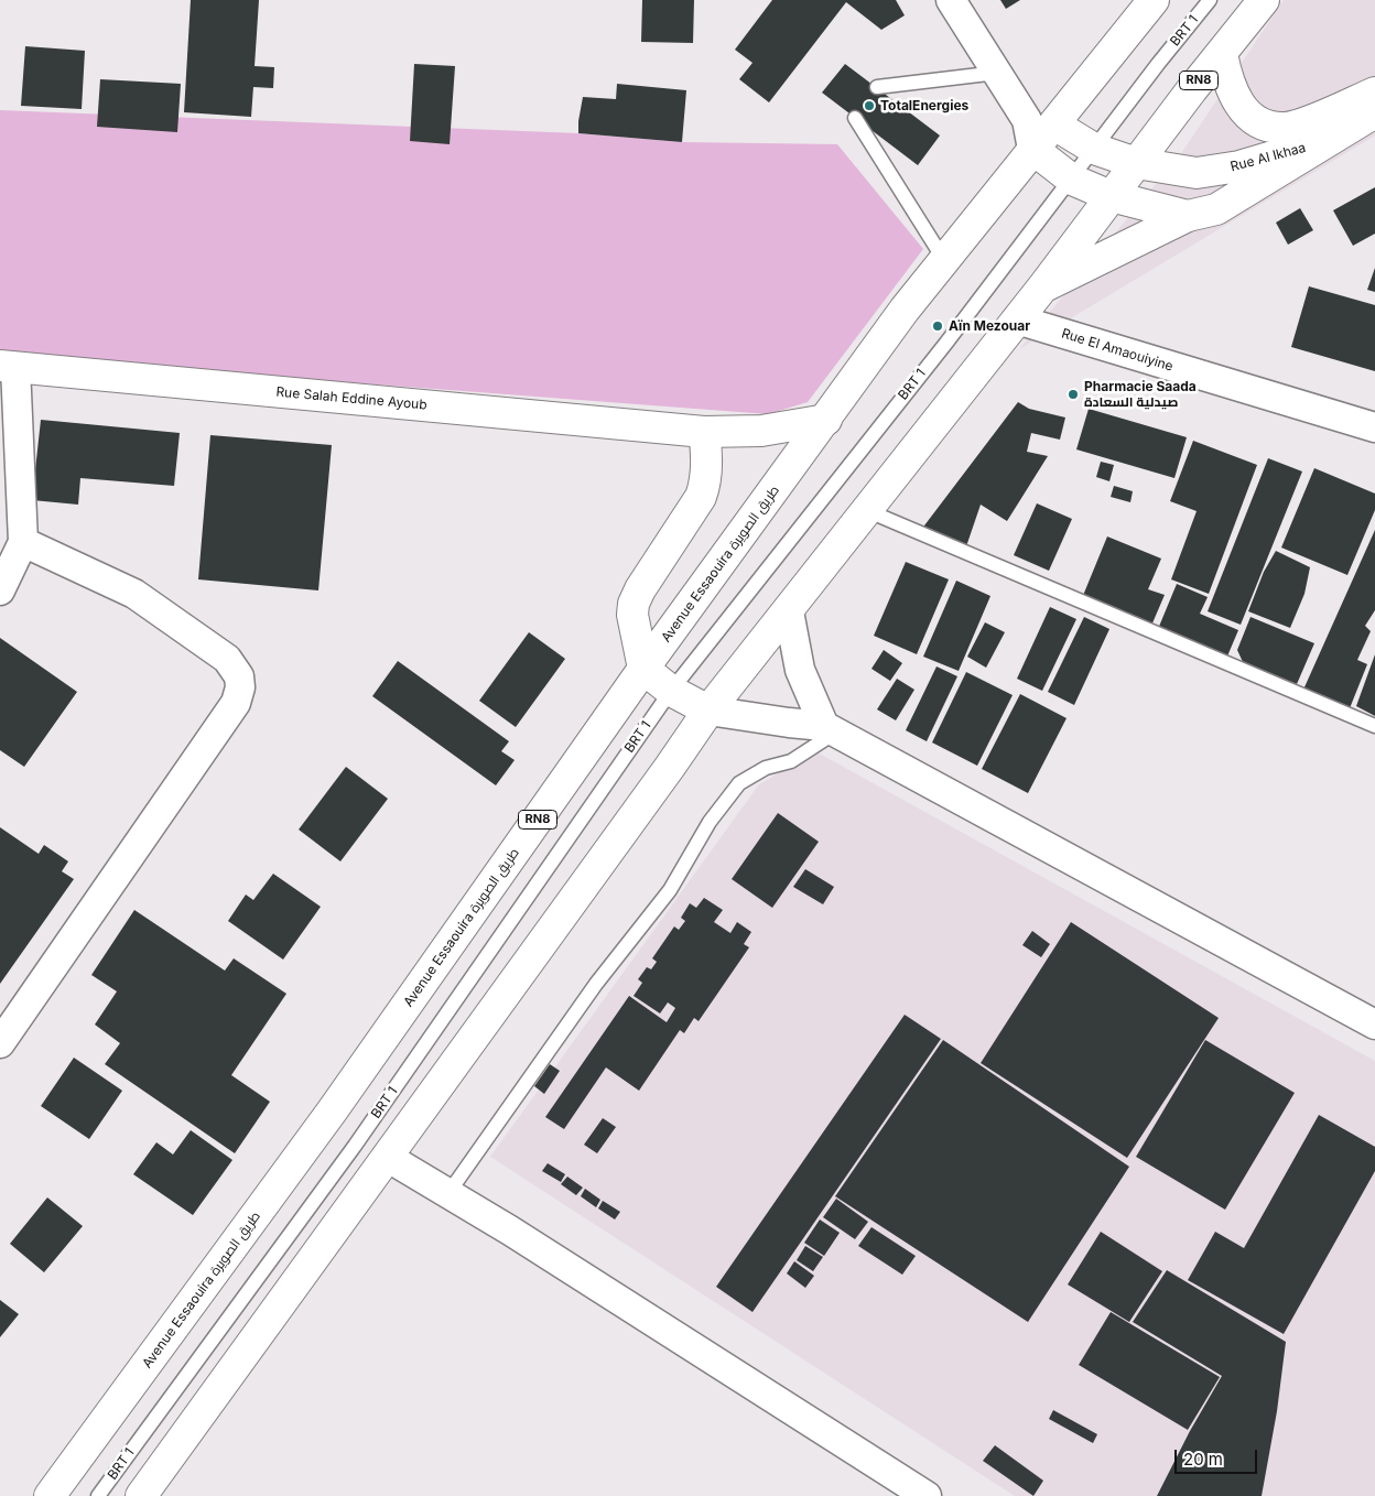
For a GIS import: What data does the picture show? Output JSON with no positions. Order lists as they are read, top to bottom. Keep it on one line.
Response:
{"streets":{"main road":["RN8","Rue Al Ikhaa","Rue Salah Eddine Ayoub","Avenue Essaouira طريق الصويرة"],"street":["Rue El Amaouiyine"],"lane":["BRT 1"]},"crossings":[["BRT 1","Rue Al Ikhaa"],["RN8","Rue Al Ikhaa"],["RN8","Rue El Amaouiyine"],["Rue Al Ikhaa","Avenue Essaouira طريق الصويرة"],["Rue Salah Eddine Ayoub","Avenue Essaouira طريق الصويرة"]],"places":["TotalEnergies","Aïn Mezouar","Pharmacie Saada صيدلية السعادة"],"scale_bar":"20 m"}
